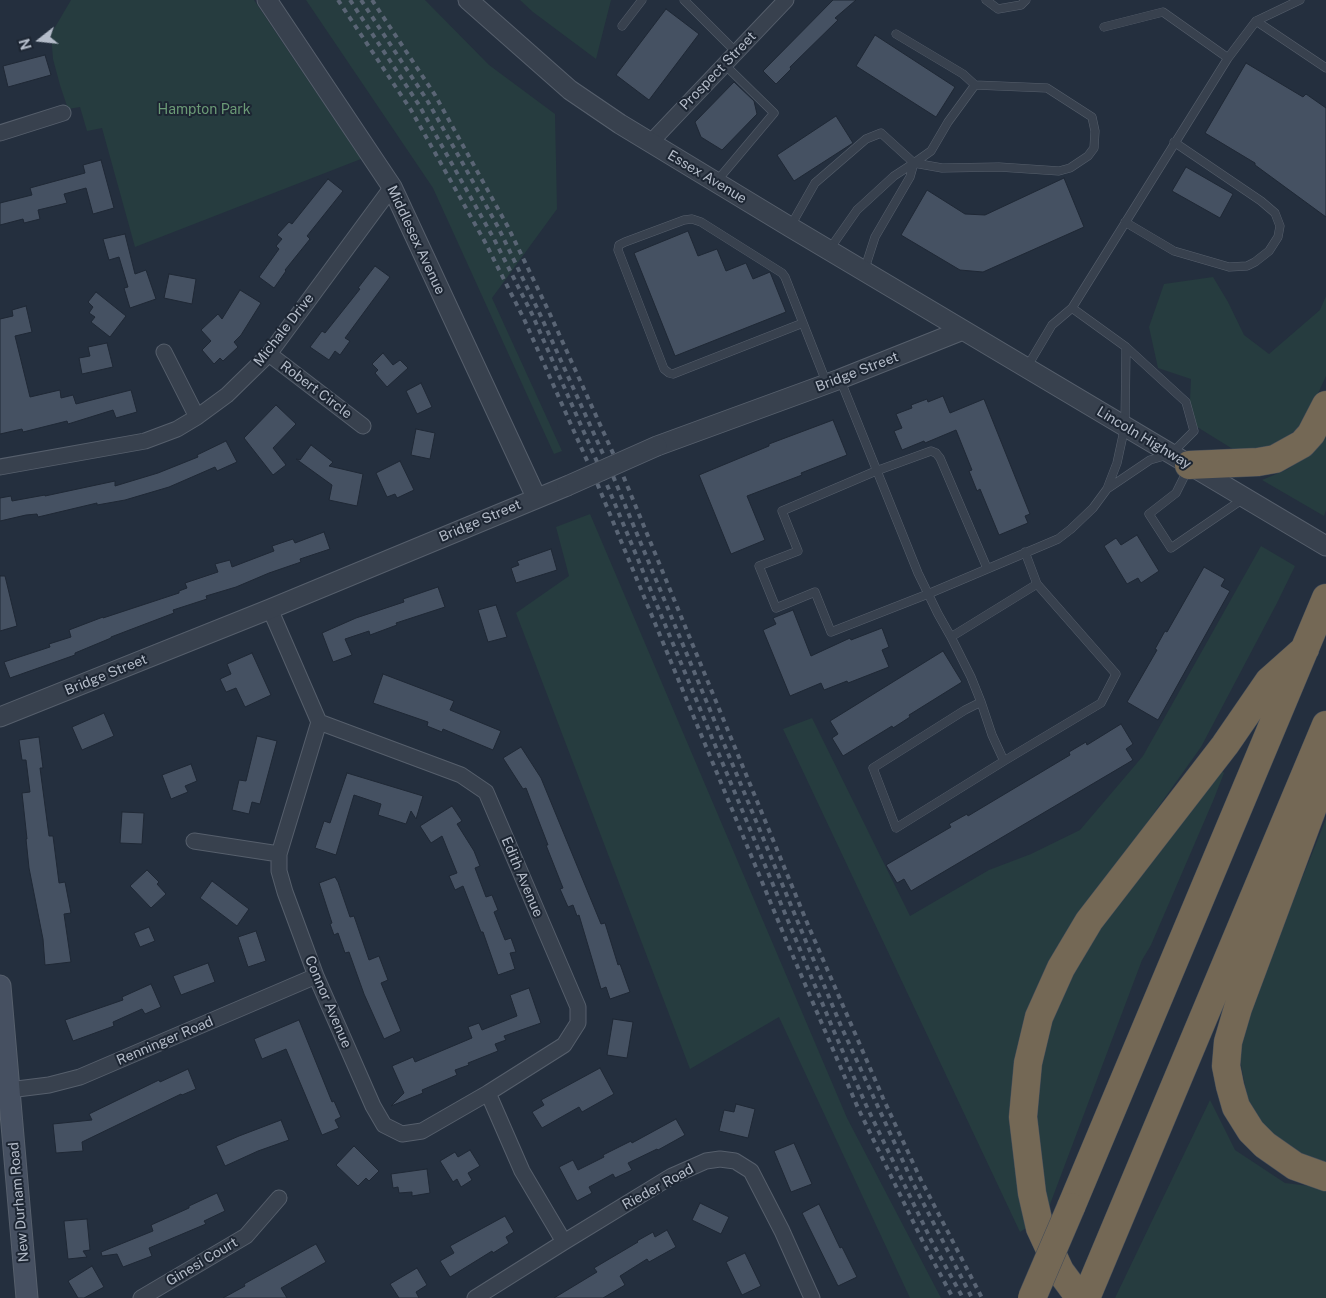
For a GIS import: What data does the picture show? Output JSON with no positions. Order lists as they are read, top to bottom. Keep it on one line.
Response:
{"streets":{"main road":["New Durham Road"],"street":["Prospect Street","Essex Avenue","Middlesex Avenue","Michale Drive","Bridge Street","Robert Circle","Lincoln Highway","Edith Avenue","Connor Avenue","Renninger Road","Rieder Road","Ginesi Court"]},"crossings":[["Prospect Street","Essex Avenue"],["Essex Avenue","Bridge Street"],["Essex Avenue","Lincoln Highway"],["Middlesex Avenue","Michale Drive"],["Middlesex Avenue","Bridge Street"],["Michale Drive","Robert Circle"],["Bridge Street","Lincoln Highway"],["Edith Avenue","Connor Avenue"],["Connor Avenue","Renninger Road"],["Renninger Road","New Durham Road"]],"parks":["Hampton Park"],"north":"left"}
